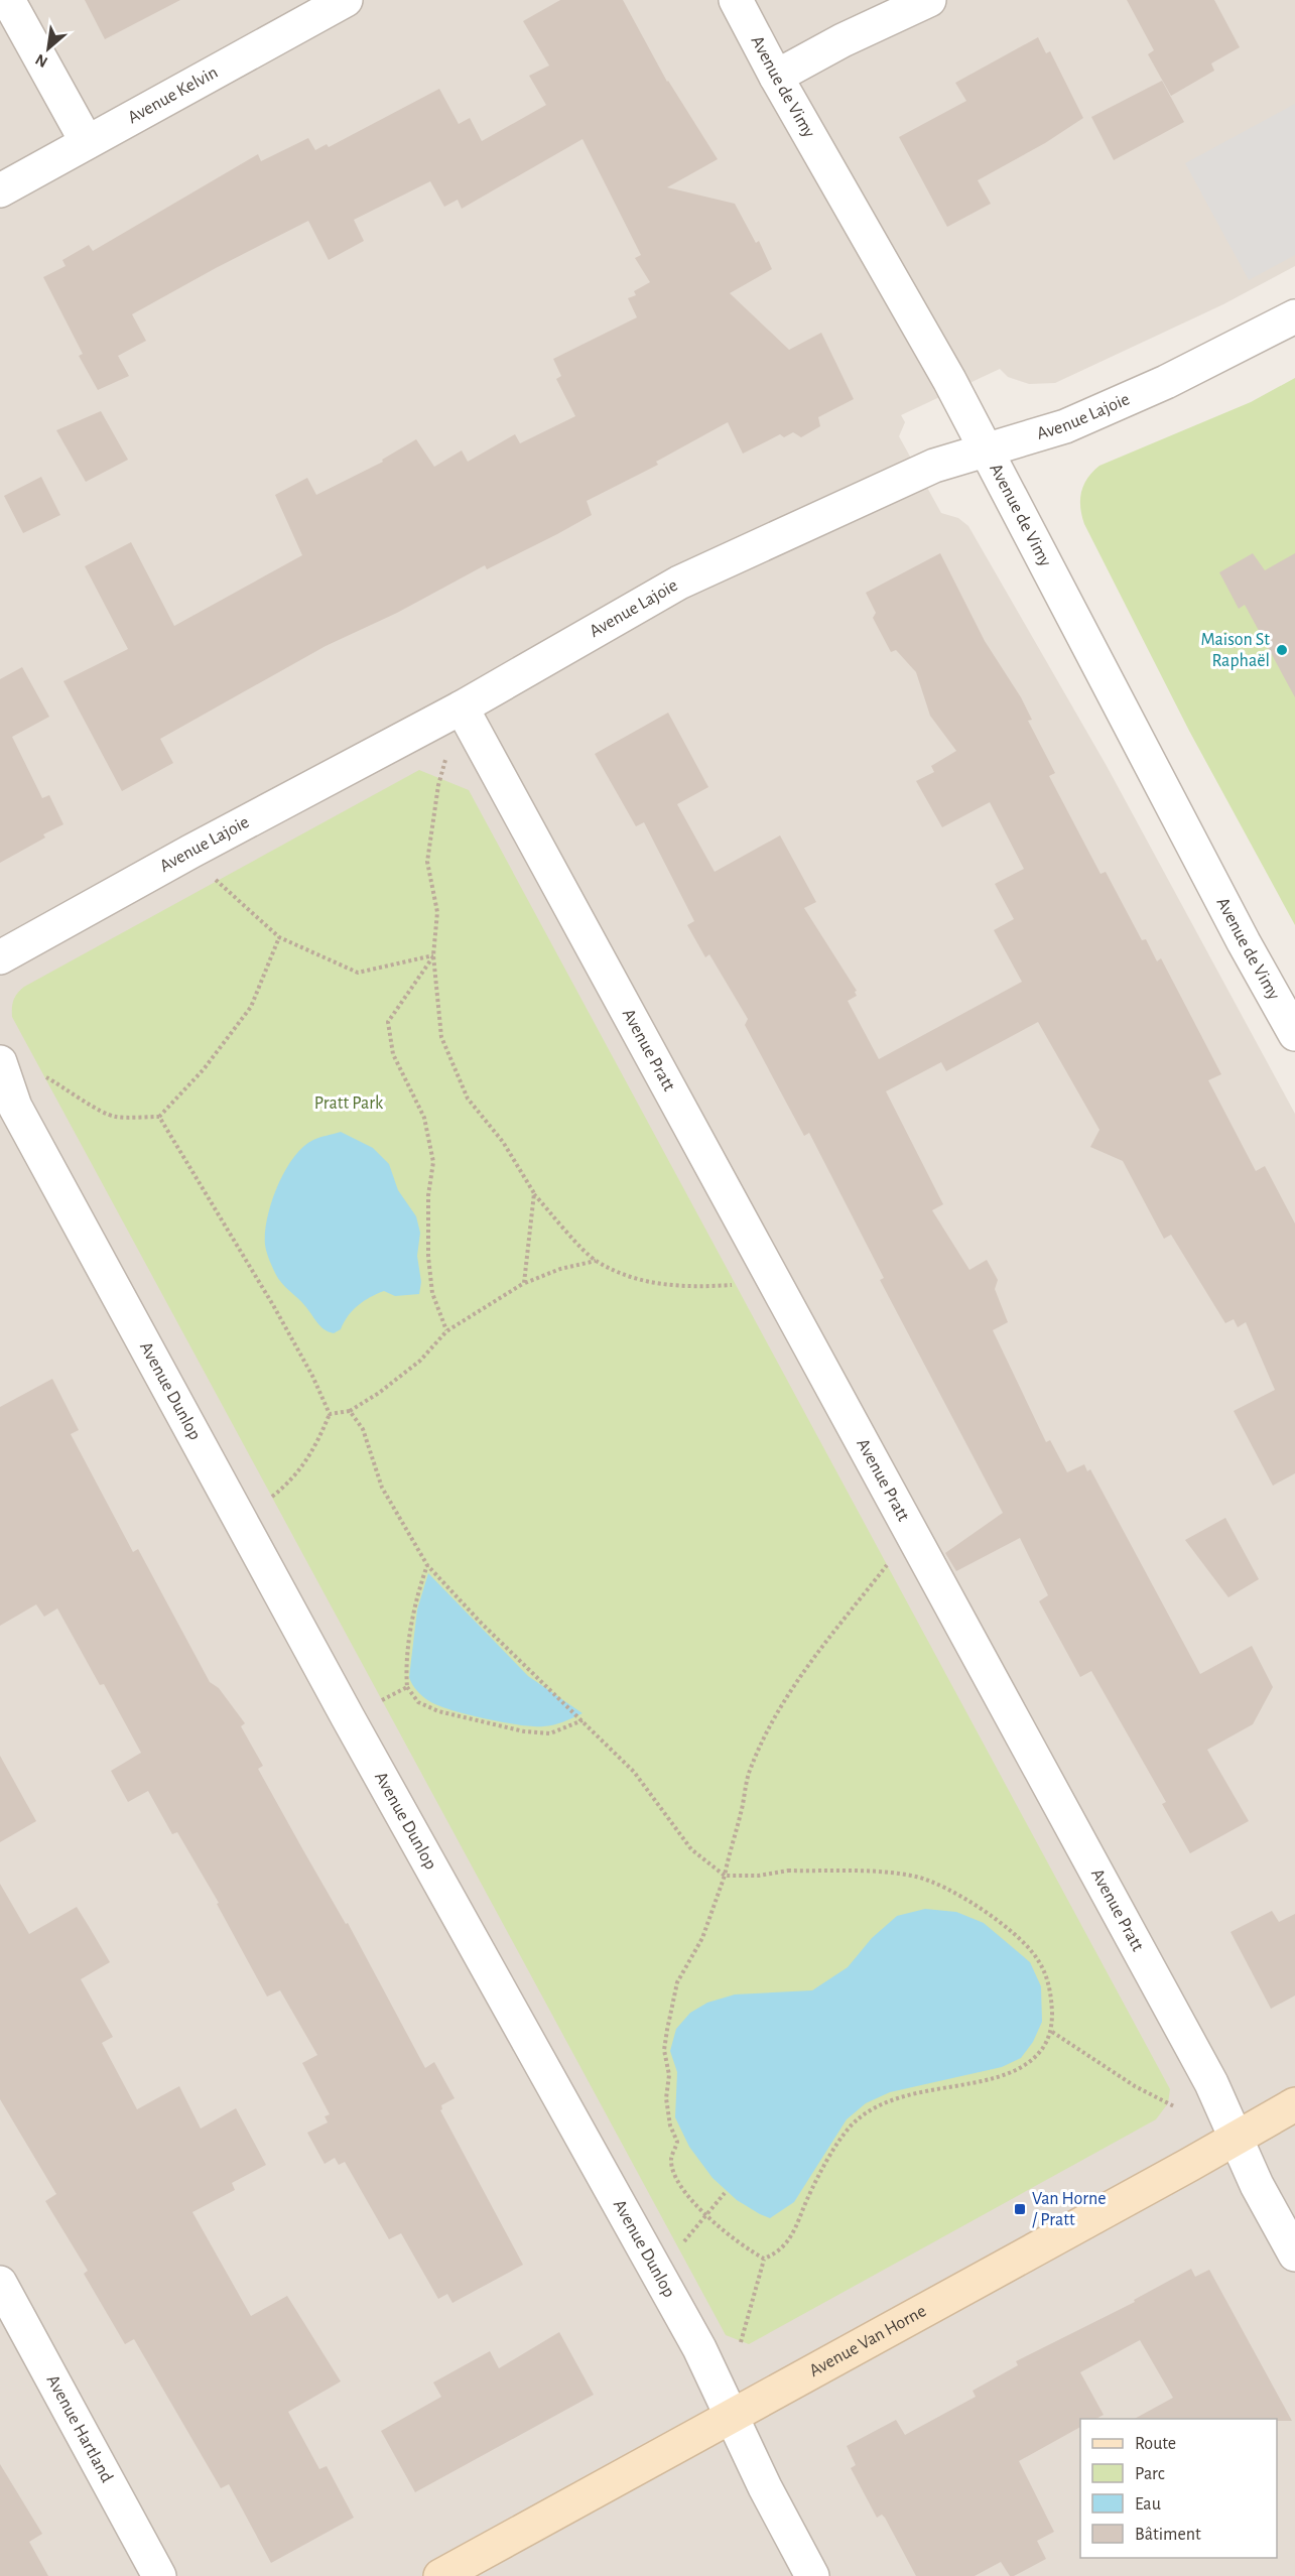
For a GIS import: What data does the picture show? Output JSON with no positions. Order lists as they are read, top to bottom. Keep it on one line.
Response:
{"streets":{"main road":["Avenue Van Horne"],"street":["Avenue de Vimy","Avenue Kelvin","Avenue Lajoie","Avenue Pratt","Avenue Dunlop","Avenue Hartland"]},"crossings":[["Avenue de Vimy","Avenue Lajoie"],["Avenue Lajoie","Avenue Pratt"],["Avenue Pratt","Avenue Van Horne"],["Avenue Dunlop","Avenue Van Horne"]],"parks":["Pratt Park"],"places":{"other":["Maison St Raphaël"],"transit":["Van Horne / Pratt"]},"legend":["Route","Parc","Eau","Bâtiment"],"north":"bottom left"}
